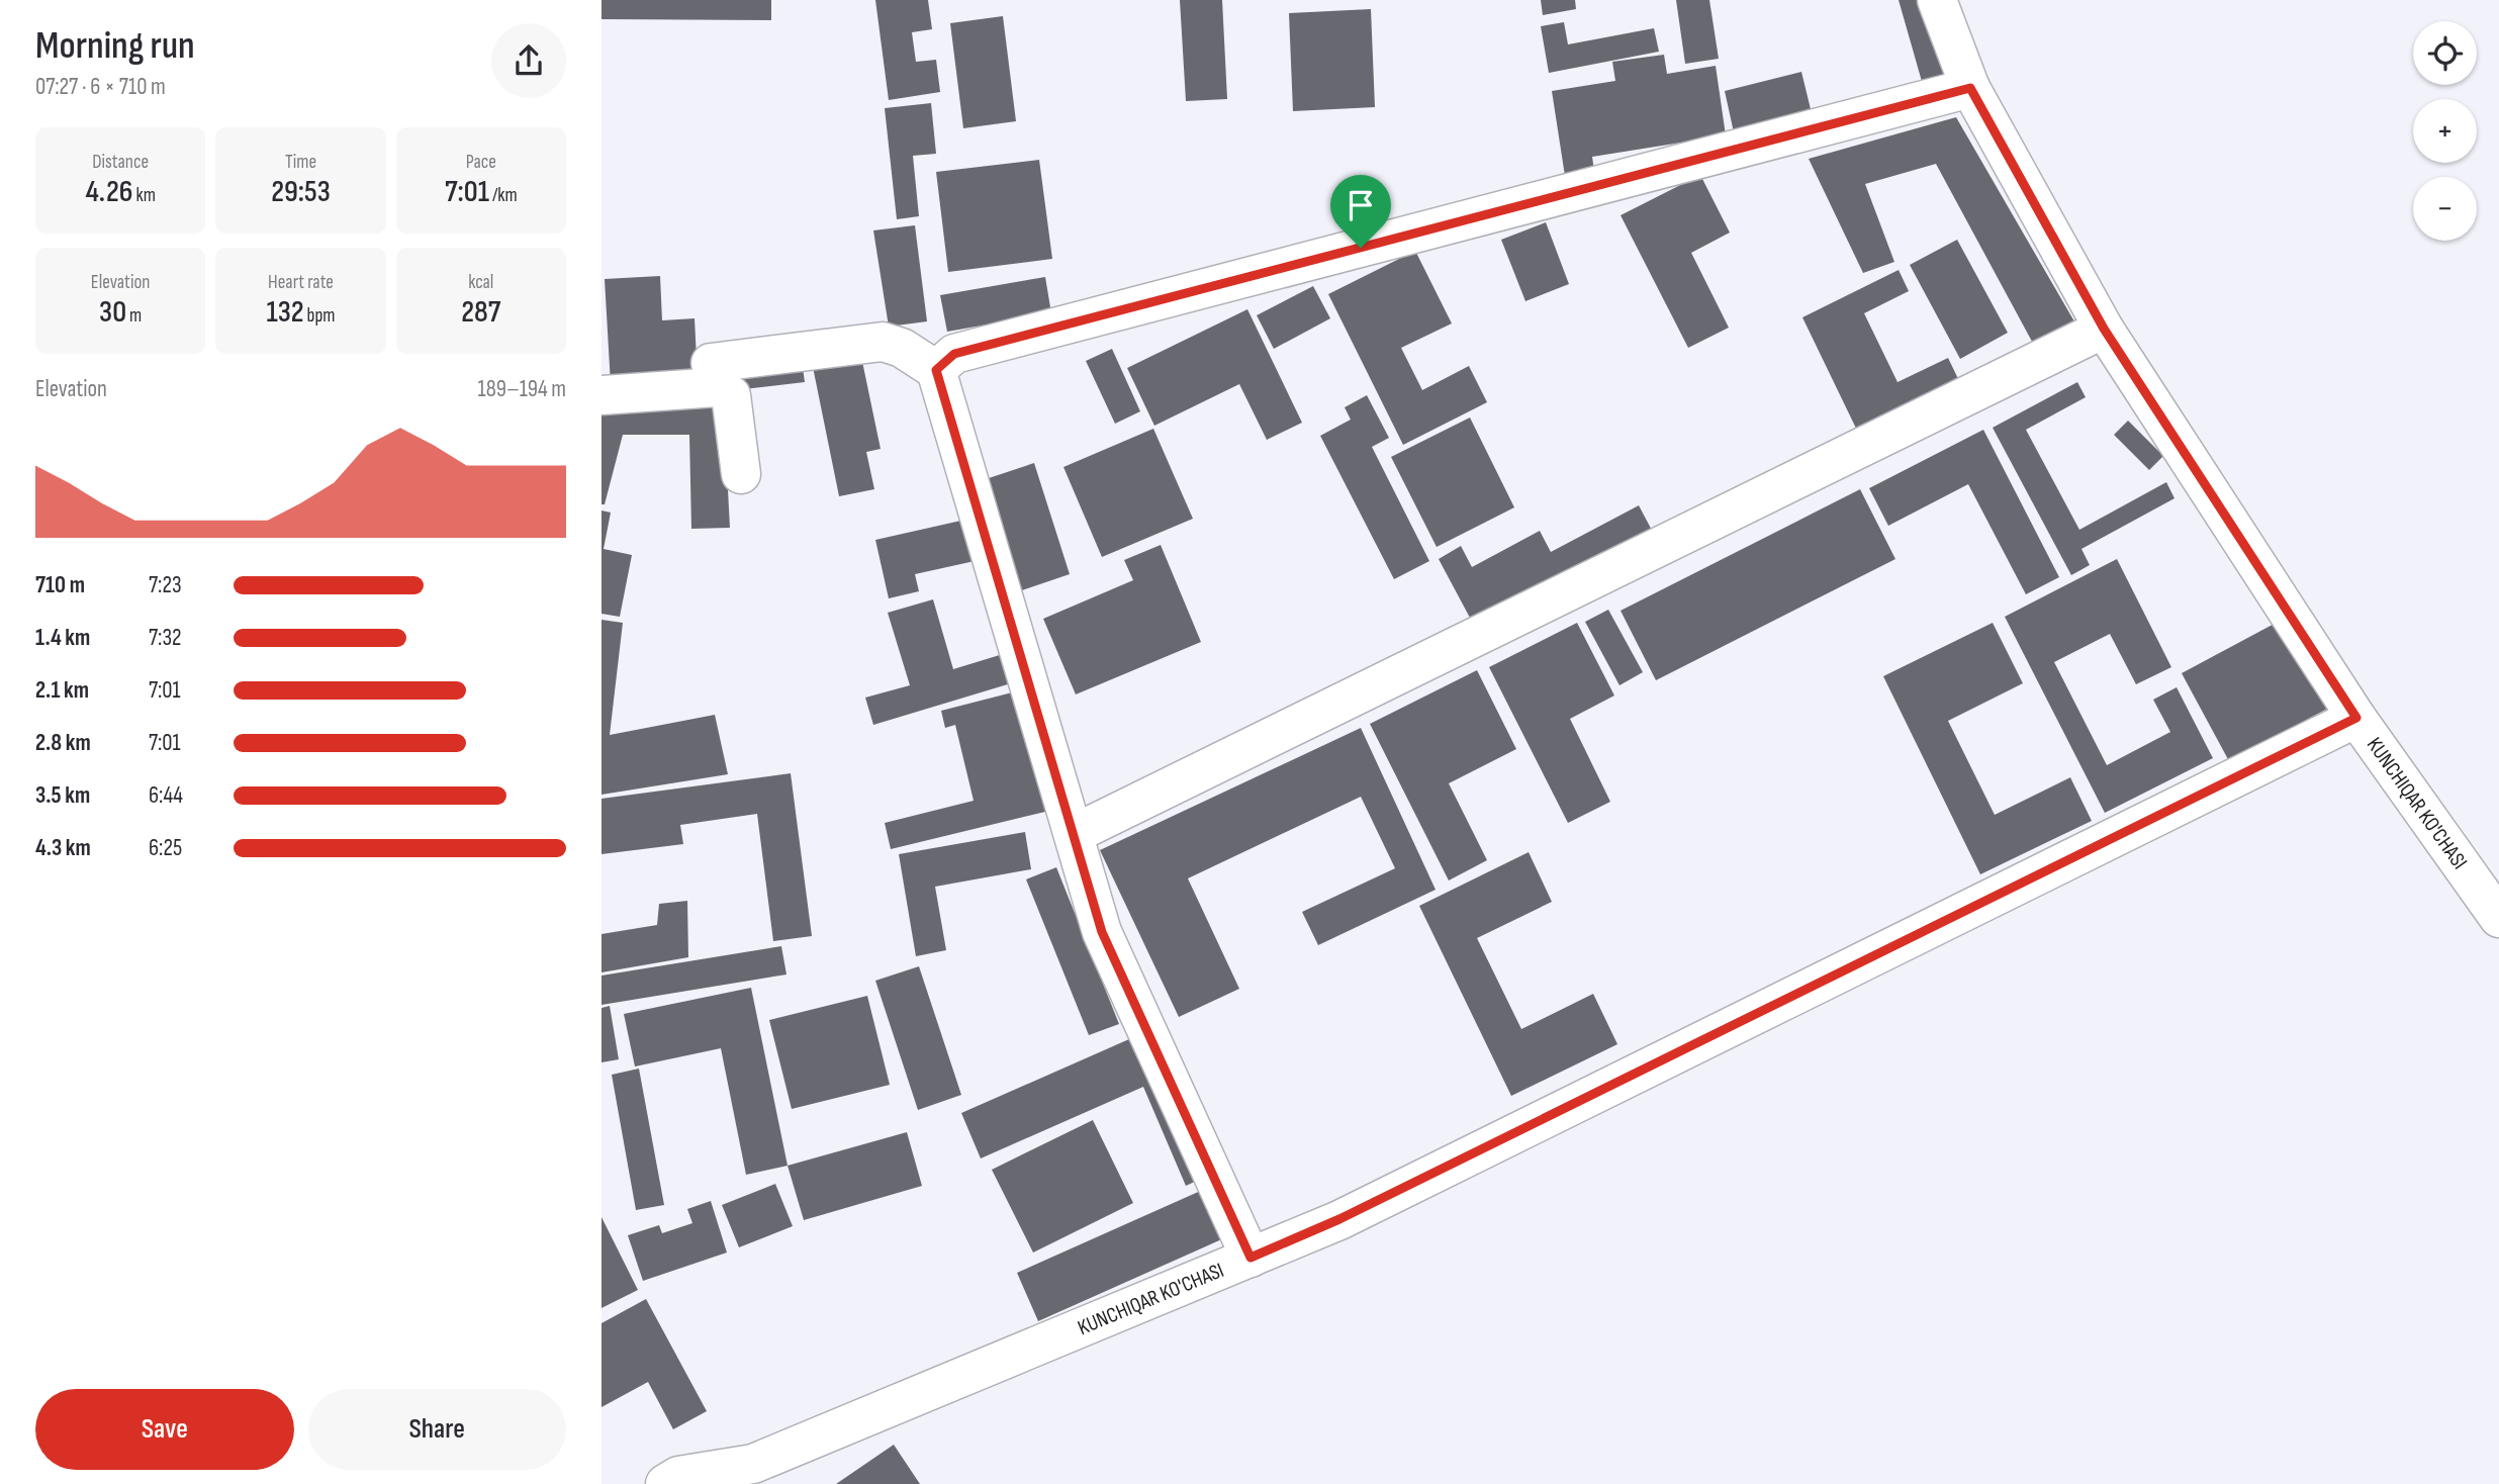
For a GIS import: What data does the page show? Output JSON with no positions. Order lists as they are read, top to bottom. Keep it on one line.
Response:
{"streets":{"street":["KUNCHIQAR KO'CHASI"]},"page":{"heading":["Morning run","07:27 · 6 × 710 m"],"map_buttons":["+","−"],"stats":[["Distance","4.26 km"],["Time","29:53"],["Pace","7:01 /km"],["Elevation","30 m"],["Heart rate","132 bpm"],["kcal","287"]],"chart":["Elevation","189–194 m"],"list":[{"name":"710 m","note":"7:23"},{"name":"1.4 km","note":"7:32"},{"name":"2.1 km","note":"7:01"},{"name":"2.8 km","note":"7:01"},{"name":"3.5 km","note":"6:44"},{"name":"4.3 km","note":"6:25"}],"buttons":["Save","Share"]}}
